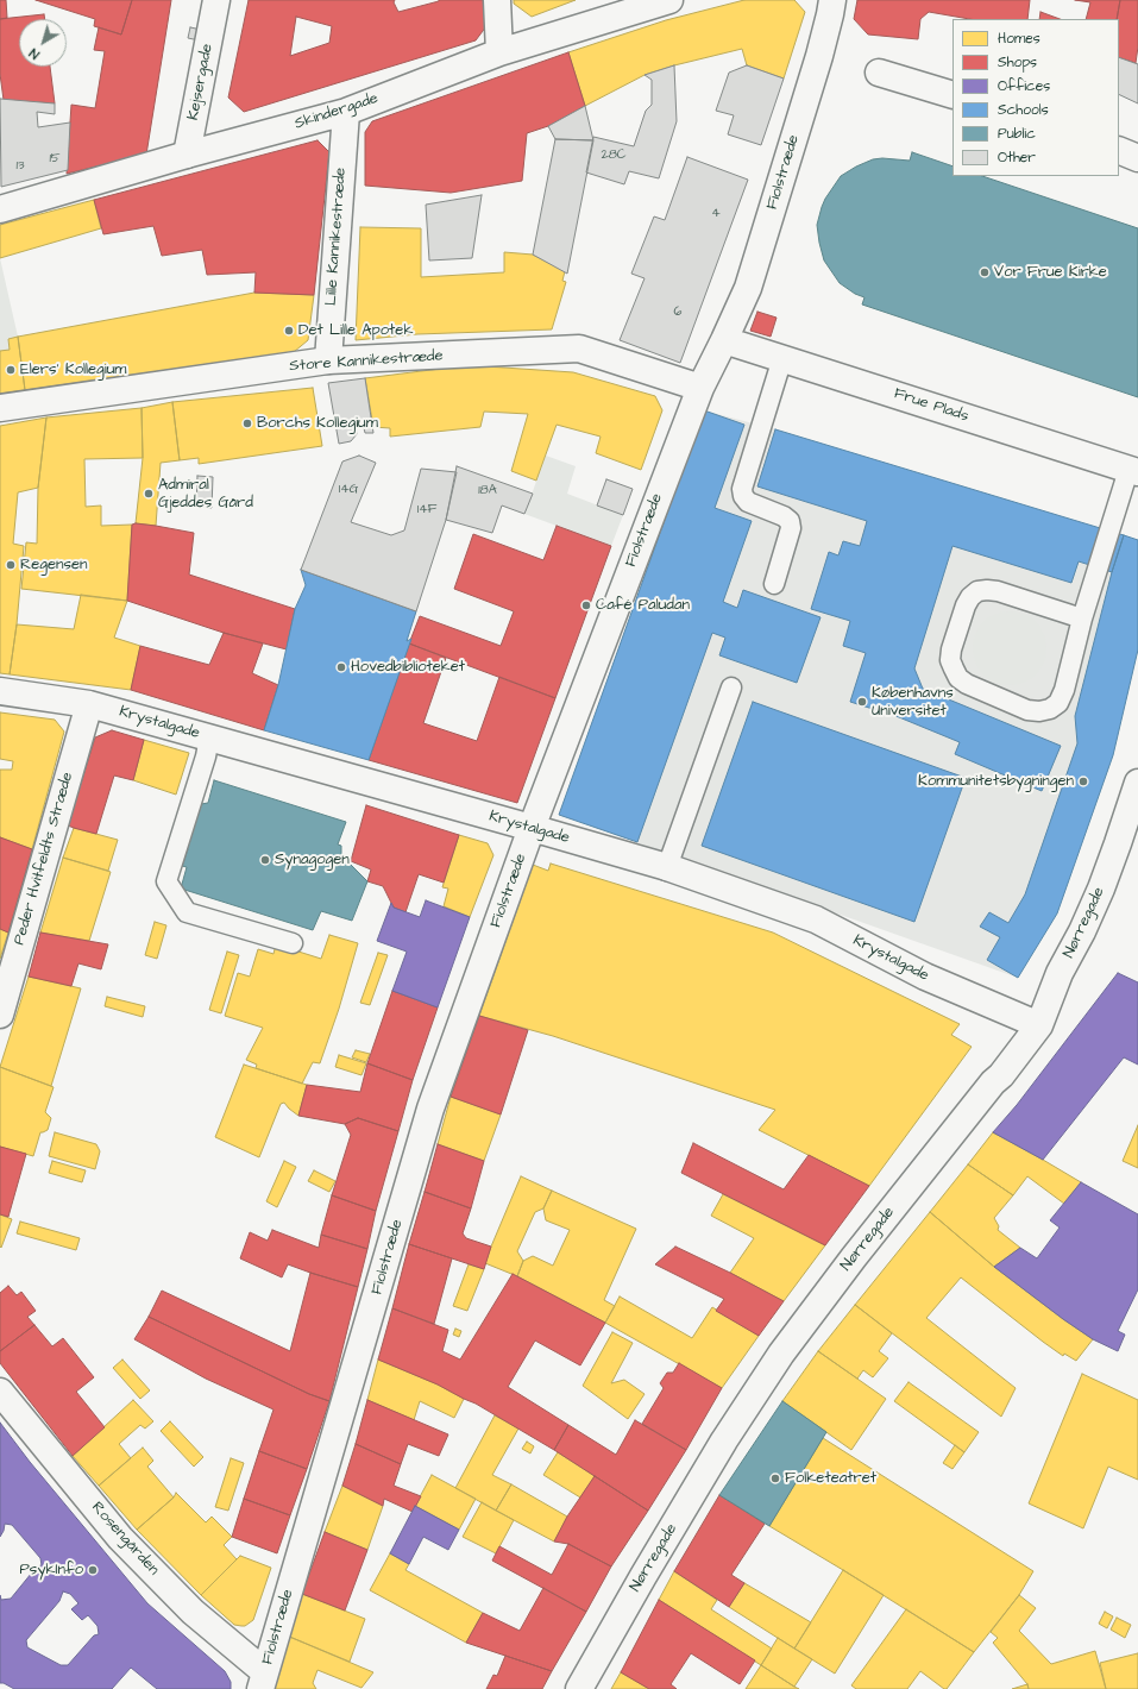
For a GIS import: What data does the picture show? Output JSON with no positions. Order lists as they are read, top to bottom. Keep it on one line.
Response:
{"streets":{"street":["Kejsergade","Skindergade","Fiolstræde","Lille Kannikestræde","Store Kannikestræde","Frue Plads","Krystalgade","Peder Hvitfeldts Stræde","Nørregade","Rosengården"]},"crossings":[["Kejsergade","Skindergade"],["Skindergade","Lille Kannikestræde"],["Fiolstræde","Store Kannikestræde"],["Fiolstræde","Frue Plads"],["Fiolstræde","Krystalgade"],["Fiolstræde","Rosengården"],["Lille Kannikestræde","Store Kannikestræde"],["Krystalgade","Peder Hvitfeldts Stræde"],["Krystalgade","Nørregade"]],"places":["Vor Frue Kirke","Det Lille Apotek","Elers' Kollegium","Borchs Kollegium","Admiral Gjeddes Gård","Regensen","Café Paludan","Hovedbiblioteket","Københavns Universitet","Kommunitetsbygningen","Synagogen","Folketeatret","PsykInfo"],"house_numbers":["28C","15","13","4","6","14G","18A","14F"],"legend":["Homes","Shops","Offices","Schools","Public","Other"],"north":"bottom left"}
